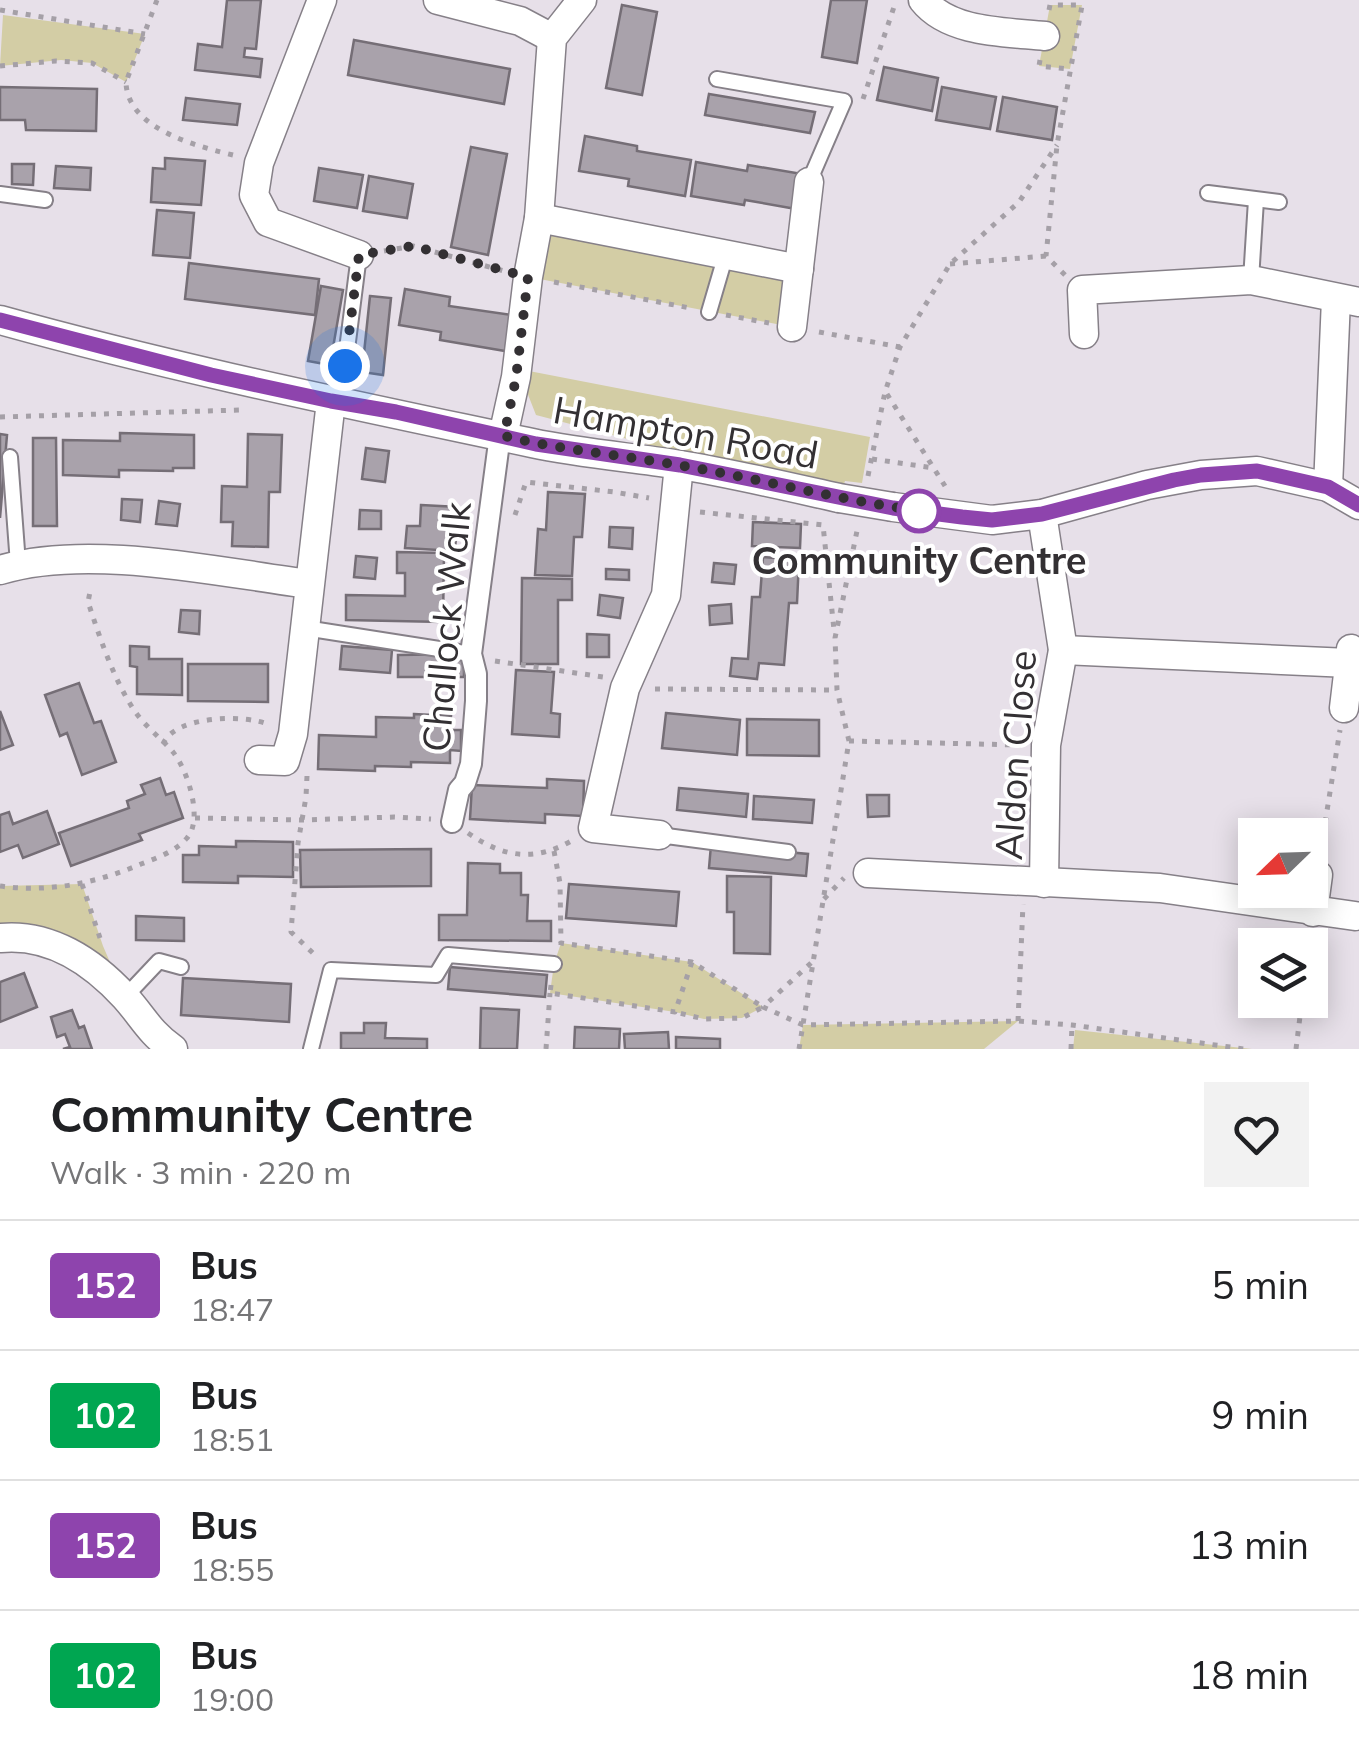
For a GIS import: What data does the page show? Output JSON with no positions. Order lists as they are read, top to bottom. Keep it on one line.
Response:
{"streets":{"street":["Hampton Road","Challock Walk","Aldon Close"]},"crossings":[["Hampton Road","Challock Walk"],["Hampton Road","Aldon Close"]],"places":["Community Centre"],"lines":["bus line 152"],"north":"bottom left","page":{"heading":["Community Centre","Walk · 3 min · 220 m"],"list":[{"mark":"152","name":"Bus","note":"18:47","value":"5 min"},{"mark":"102","name":"Bus","note":"18:51","value":"9 min"},{"mark":"152","name":"Bus","note":"18:55","value":"13 min"},{"mark":"102","name":"Bus","note":"19:00","value":"18 min"}]}}
